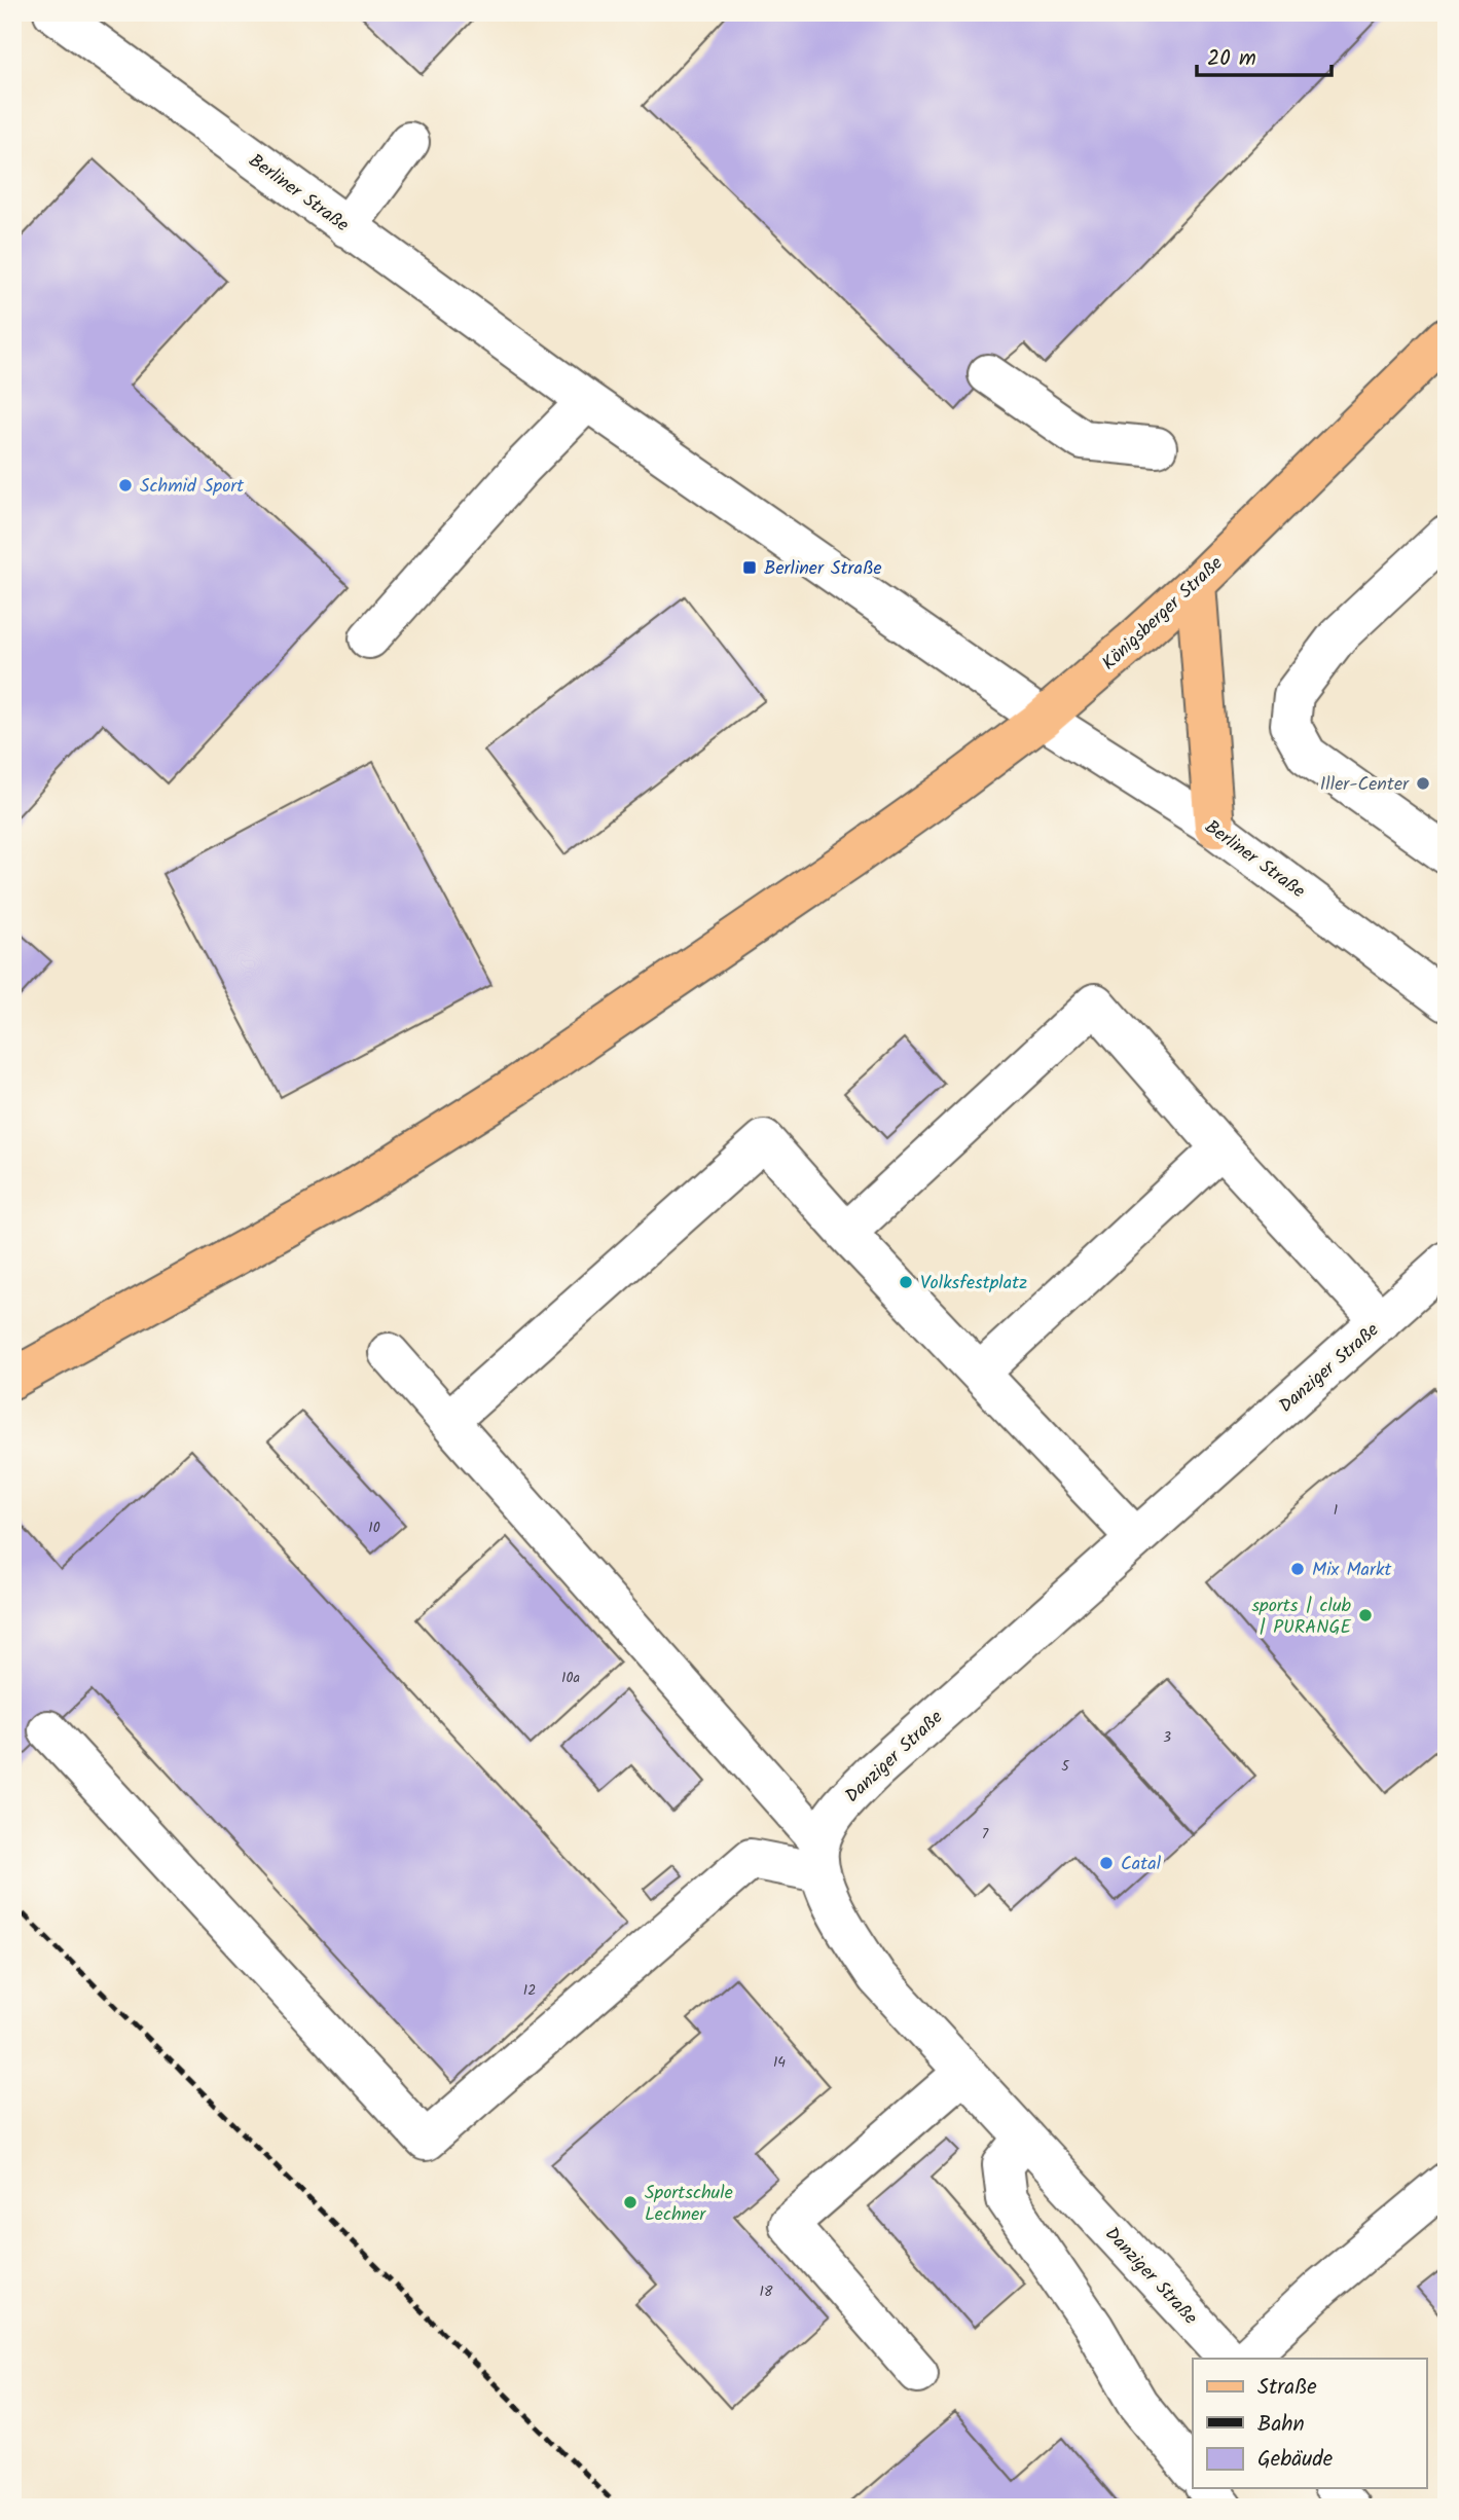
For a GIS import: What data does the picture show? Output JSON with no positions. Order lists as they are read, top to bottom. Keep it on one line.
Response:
{"streets":{"main road":["Königsberger Straße"],"street":["Berliner Straße","Danziger Straße"]},"crossings":[["Berliner Straße","Königsberger Straße"]],"places":{"other":["Schmid Sport","Iller-Center","Volksfestplatz","Mix Markt","sports | club | PURANGE","Catal","Sportschule Lechner"],"transit":["Berliner Straße"]},"house_numbers":["1","10","10a","3","5","7","12","14","18"],"legend":["Straße","Bahn","Gebäude"],"scale_bar":"20 m"}
